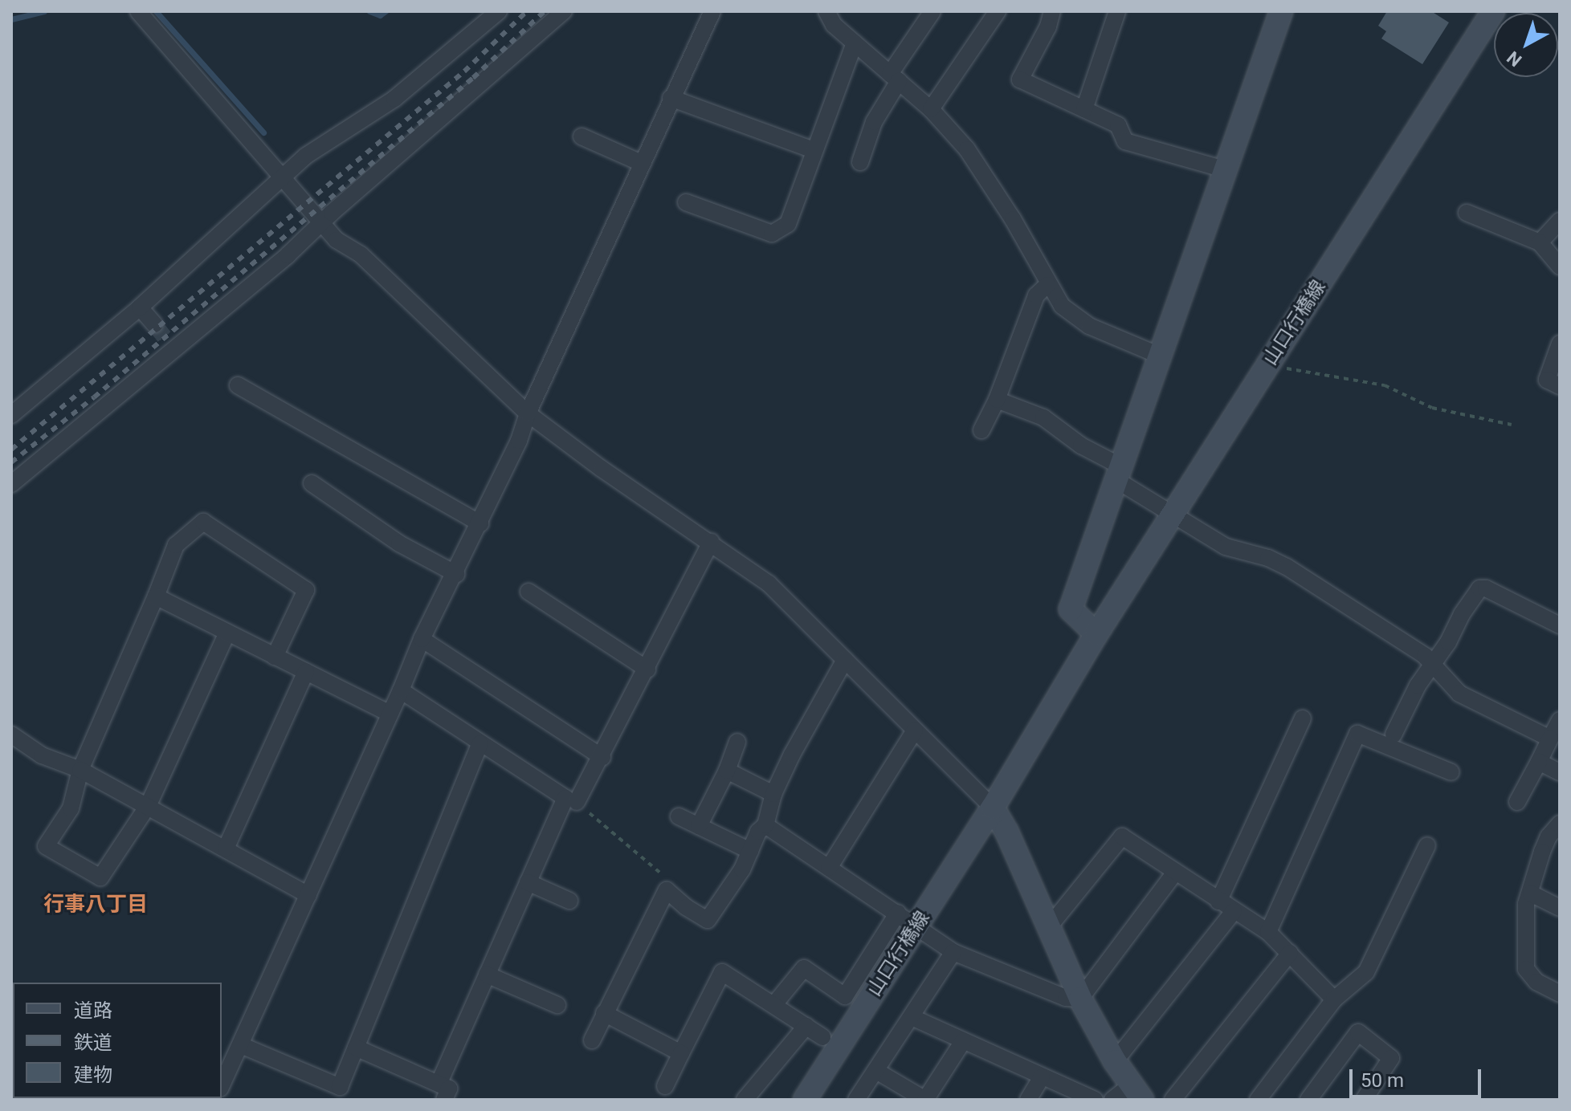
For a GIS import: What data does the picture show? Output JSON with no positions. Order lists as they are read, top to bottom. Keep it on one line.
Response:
{"streets":{"main road":["山口行橋線"]},"districts":["行事八丁目"],"legend":["道路","鉄道","建物"],"scale_bar":"50 m","north":"bottom left"}
